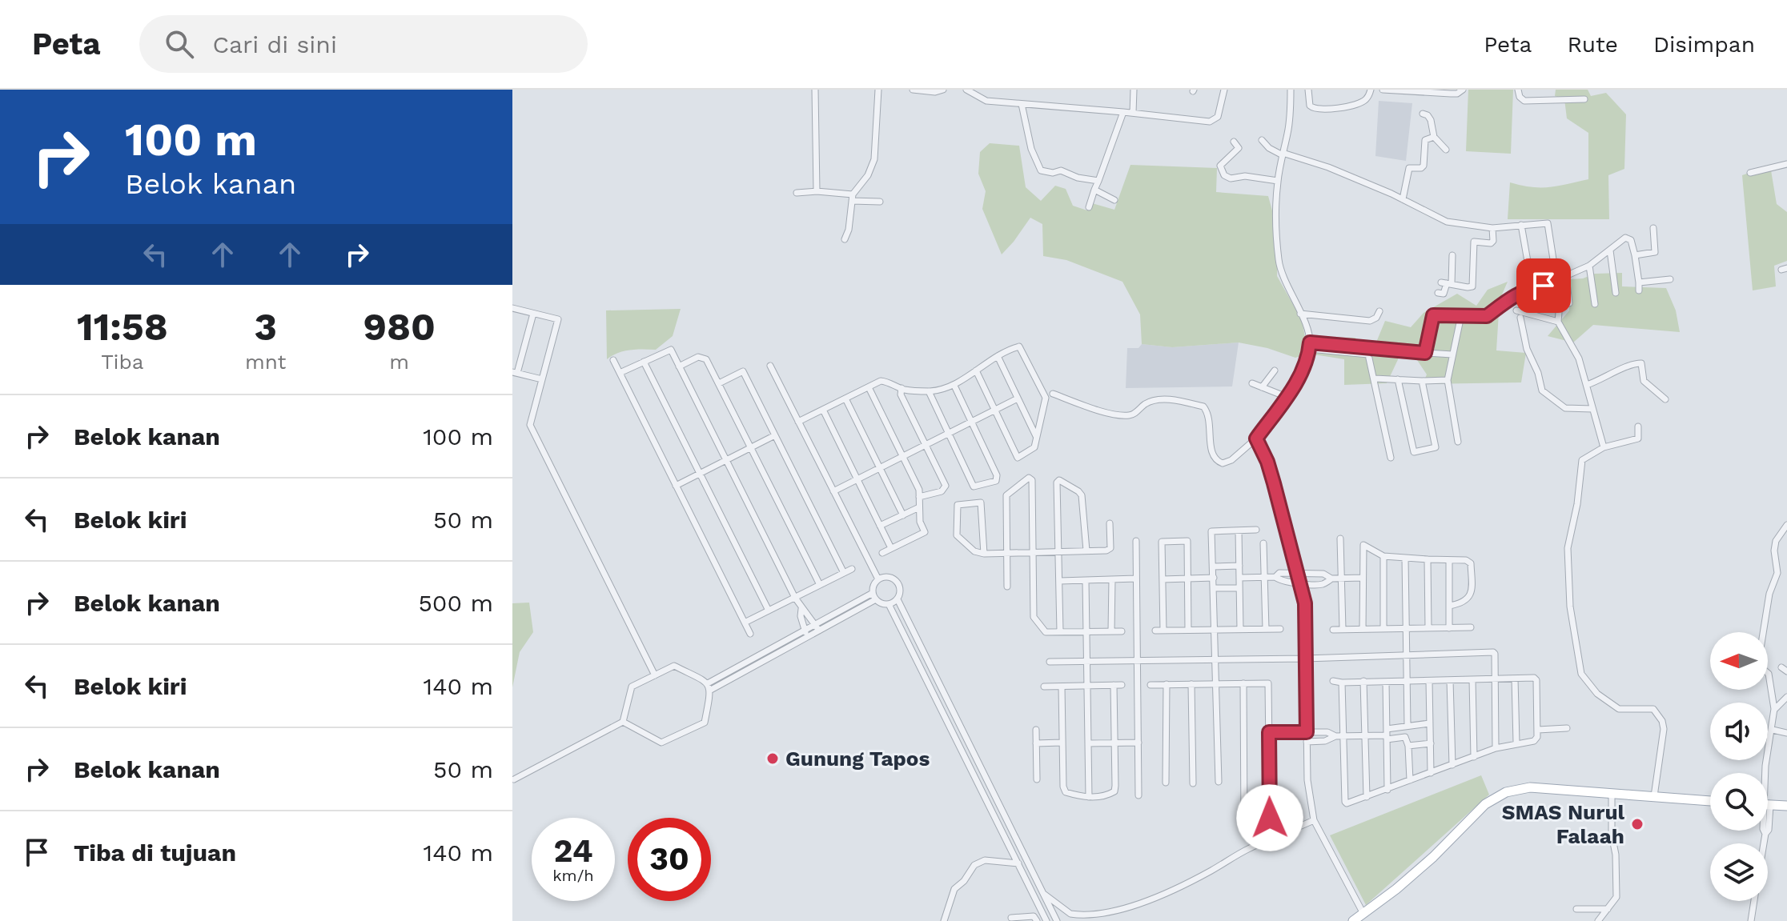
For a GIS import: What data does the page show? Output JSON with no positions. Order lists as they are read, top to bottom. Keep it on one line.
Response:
{"places":["Gunung Tapos","SMAS Nurul Falaah"],"north":"left","page":{"header":"Peta","search":"Cari di sini","nav":["Peta","Rute","Disimpan"],"turn":["100 m","Belok kanan"],"eta":["11:58","Tiba","3","mnt","980","m"],"list":[{"name":"Belok kanan","value":"100 m"},{"name":"Belok kiri","value":"50 m"},{"name":"Belok kanan","value":"500 m"},{"name":"Belok kiri","value":"140 m"},{"name":"Belok kanan","value":"50 m"},{"name":"Tiba di tujuan","value":"140 m"}],"speed":"24 km/h","limit":"30"}}
